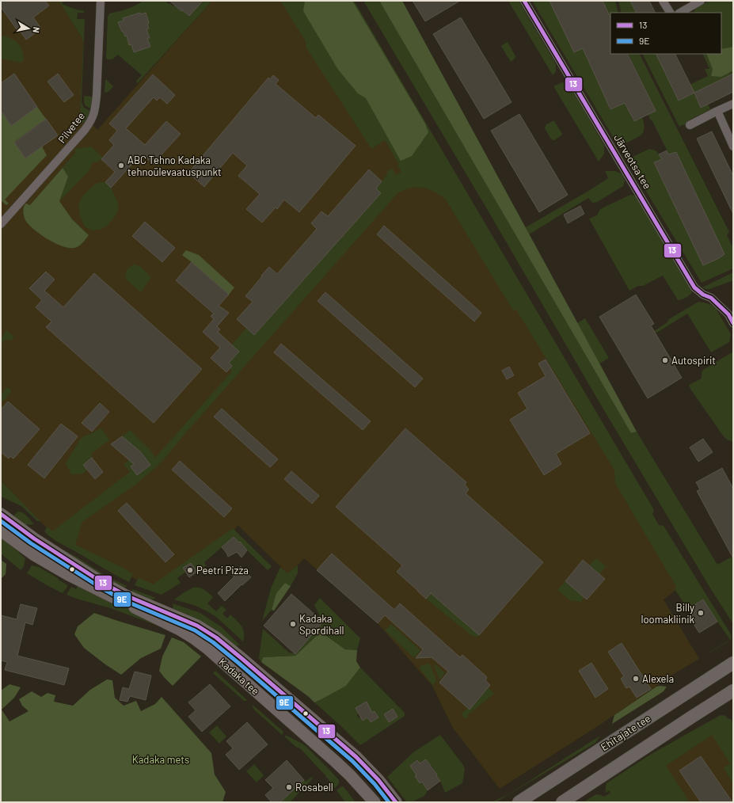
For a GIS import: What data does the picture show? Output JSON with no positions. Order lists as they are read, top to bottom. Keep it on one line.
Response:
{"streets":{"main road":["Kadaka tee","Ehitajate tee"],"street":["Pilvetee","Järveotsa tee"]},"parks":["Kadaka mets"],"places":["ABC Tehno Kadaka tehnoülevaatuspunkt","Autospirit","Peetri Pizza","Billy loomakliinik","Kadaka Spordihall","Alexela","Rosabell"],"lines":["transit line 13","transit line 9E"],"legend":["13","9E"],"north":"right"}
